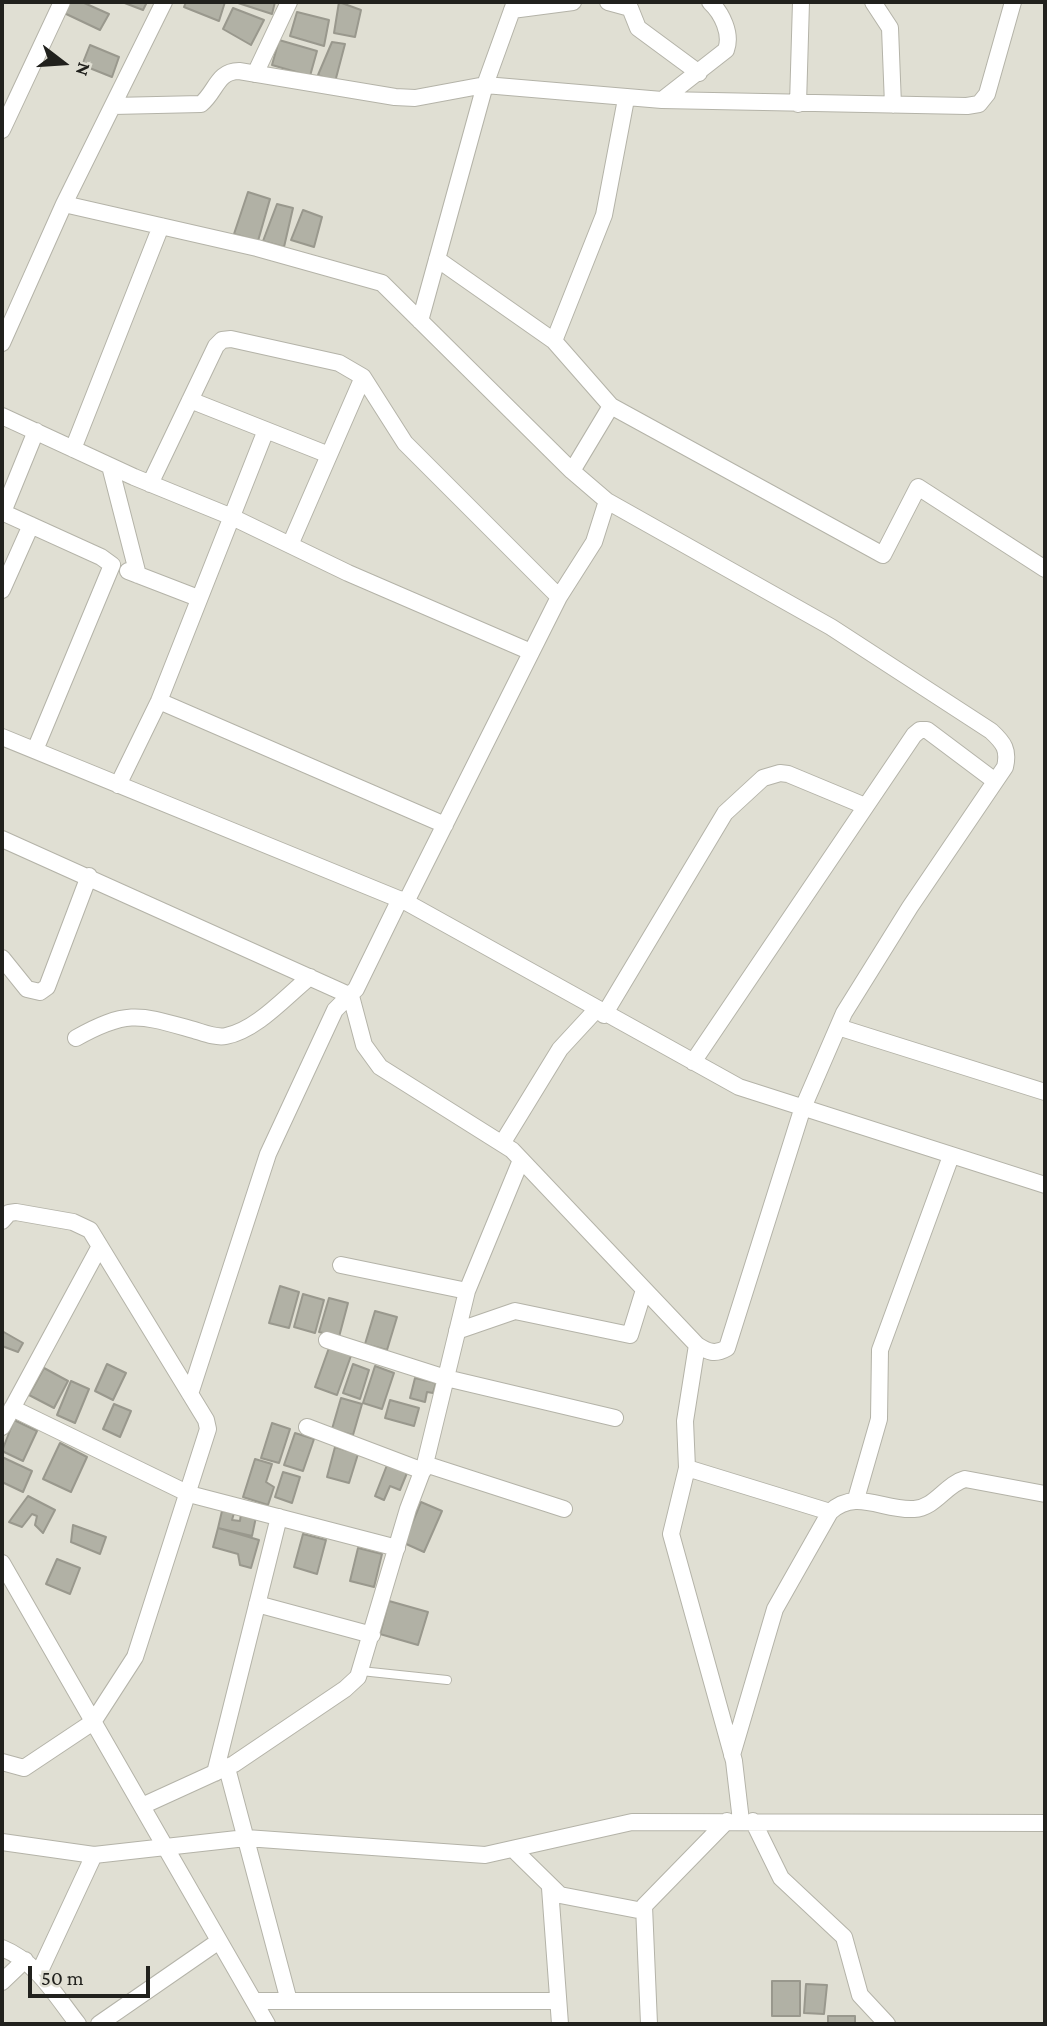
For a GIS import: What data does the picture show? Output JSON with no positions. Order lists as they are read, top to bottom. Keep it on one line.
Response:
{"scale_bar":"50 m","north":"right"}
